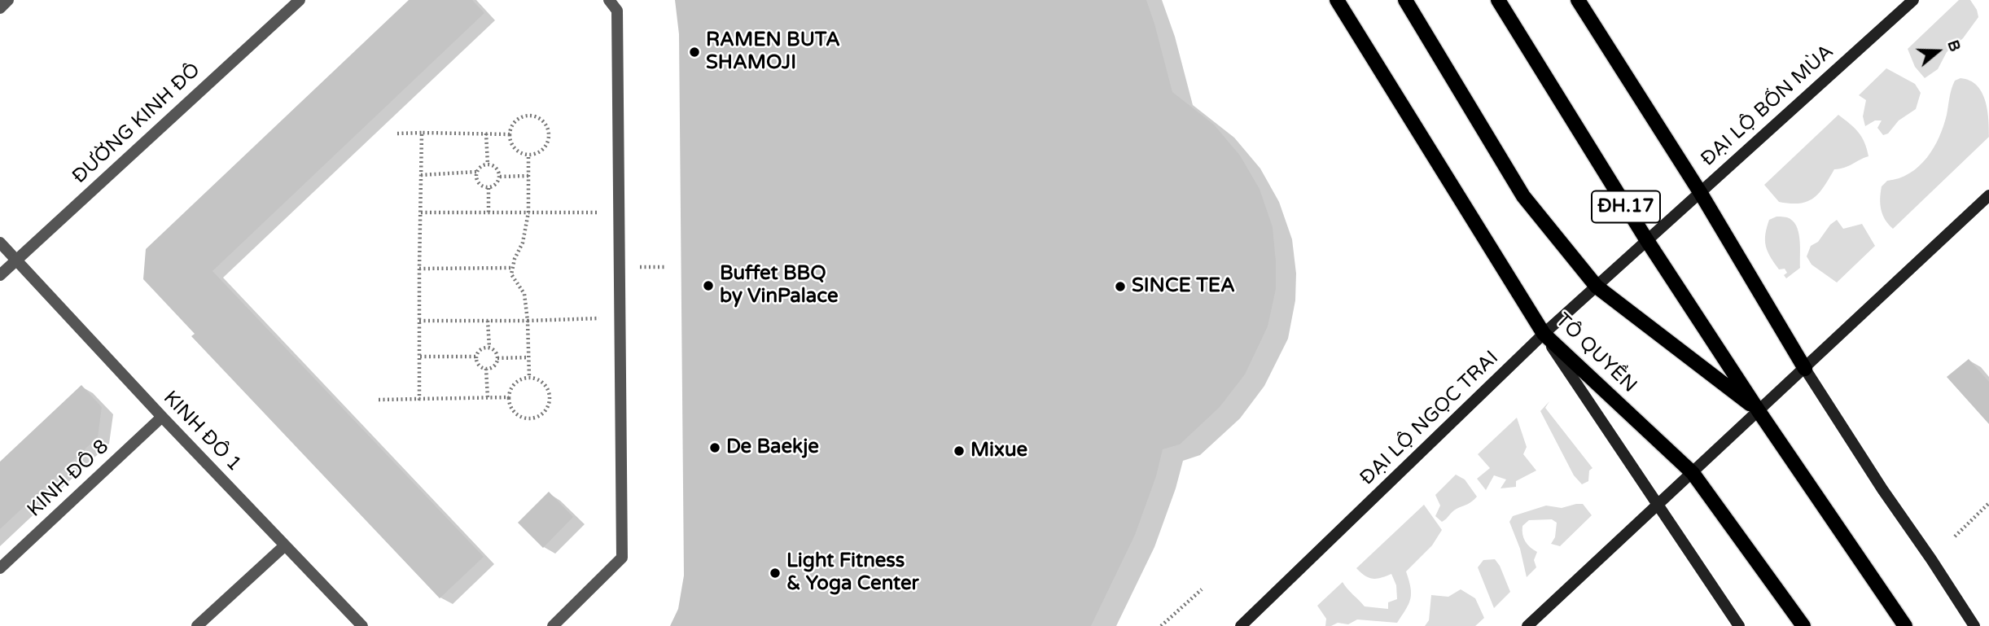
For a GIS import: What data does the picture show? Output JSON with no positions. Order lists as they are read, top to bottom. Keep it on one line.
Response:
{"streets":{"main road":["ĐẠI LỘ BỐN MÙA","ĐH.17","TÔ QUYỀN","ĐẠI LỘ NGỌC TRAI"],"street":["ĐƯỜNG KINH ĐÔ","KINH ĐÔ 1","KINH ĐÔ 8"]},"crossings":[["ĐẠI LỘ BỐN MÙA","ĐH.17"],["ĐẠI LỘ BỐN MÙA","ĐẠI LỘ NGỌC TRAI"],["ĐƯỜNG KINH ĐÔ","KINH ĐÔ 1"],["ĐH.17","ĐẠI LỘ NGỌC TRAI"],["TÔ QUYỀN","ĐẠI LỘ NGỌC TRAI"],["KINH ĐÔ 1","KINH ĐÔ 8"]],"places":["RAMEN BUTA SHAMOJI","Buffet BBQ by VinPalace","SINCE TEA","De Baekje","Mixue","Light Fitness & Yoga Center"],"north":"right"}
